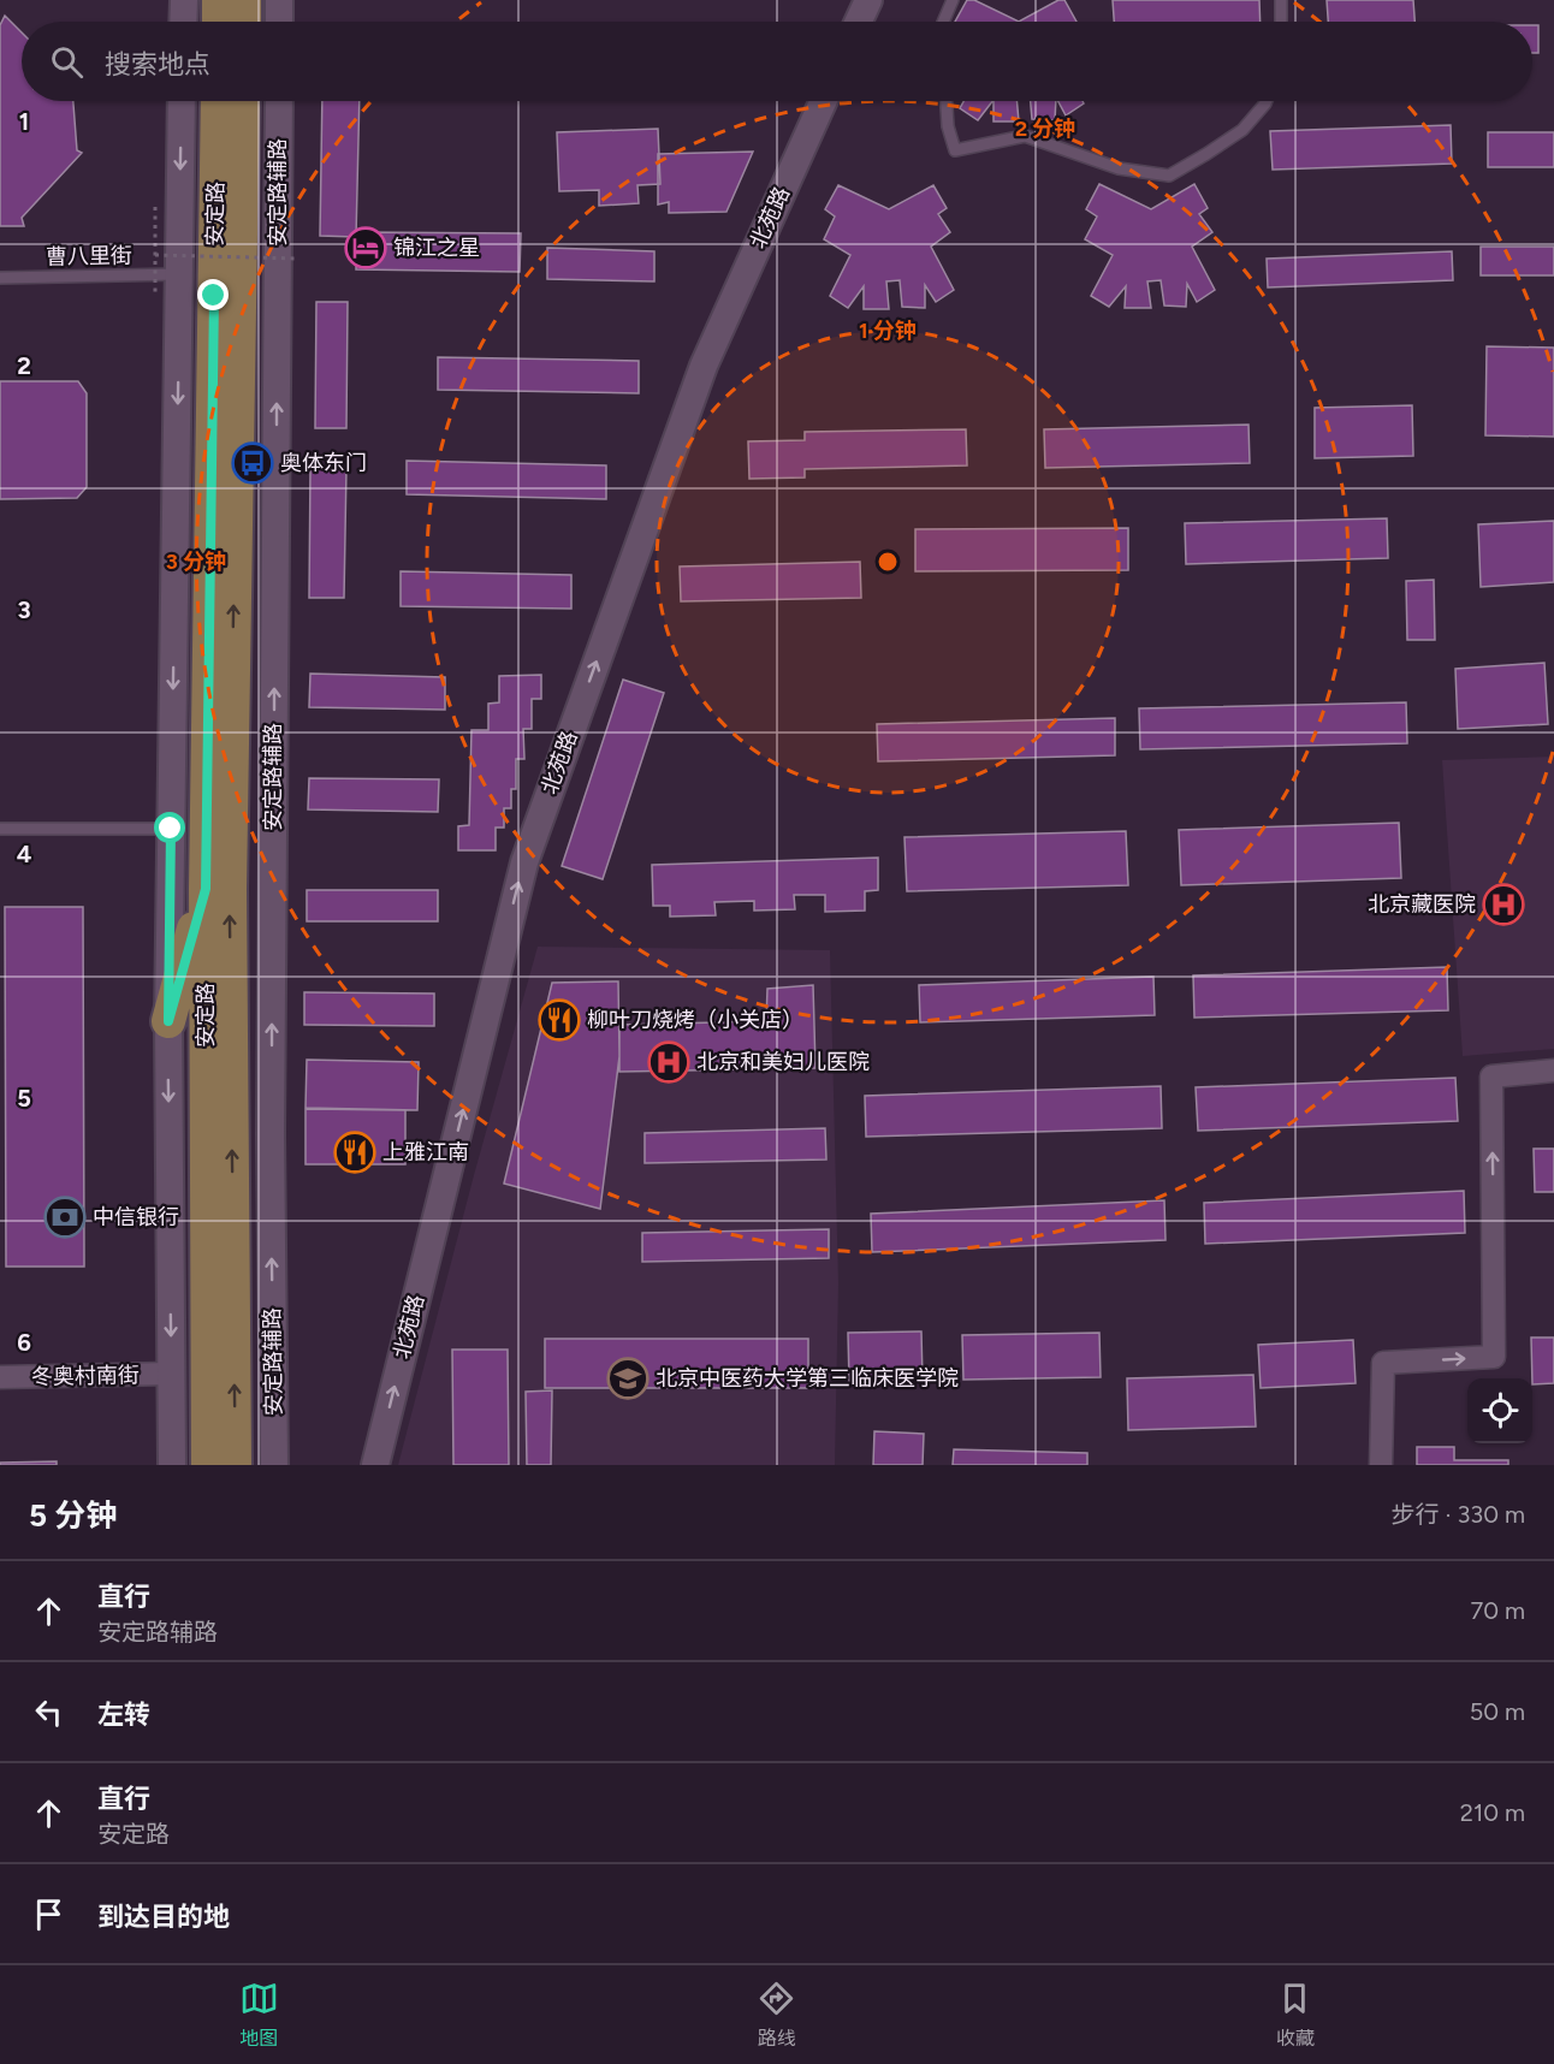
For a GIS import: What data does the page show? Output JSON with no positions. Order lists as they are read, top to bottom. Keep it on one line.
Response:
{"streets":{"main road":["安定路"],"street":["安定路辅路","北苑路","冬奥村南街"],"lane":["曹八里街"]},"crossings":[["安定路辅路","安定路"],["安定路","冬奥村南街"]],"one_way":["北苑路"],"places":{"hotel":["锦江之星"],"bus stop":["奥体东门"],"hospital":["北京藏医院","北京和美妇儿医院"],"restaurant":["柳叶刀烧烤（小关店）","上雅江南"],"bank":["中信银行"],"school or university":["北京中医药大学第三临床医学院"]},"page":{"search":"搜索地点","heading":["5 分钟","步行 · 330 m"],"list":[["直行","安定路辅路","70 m"],["左转","50 m"],["直行","安定路","210 m"],"到达目的地"],"nav":["地图","路线","收藏"]},"grid":{"rows":["1","2","3","4","5","6"]},"rings":["2 分钟","1 分钟","3 分钟"]}
